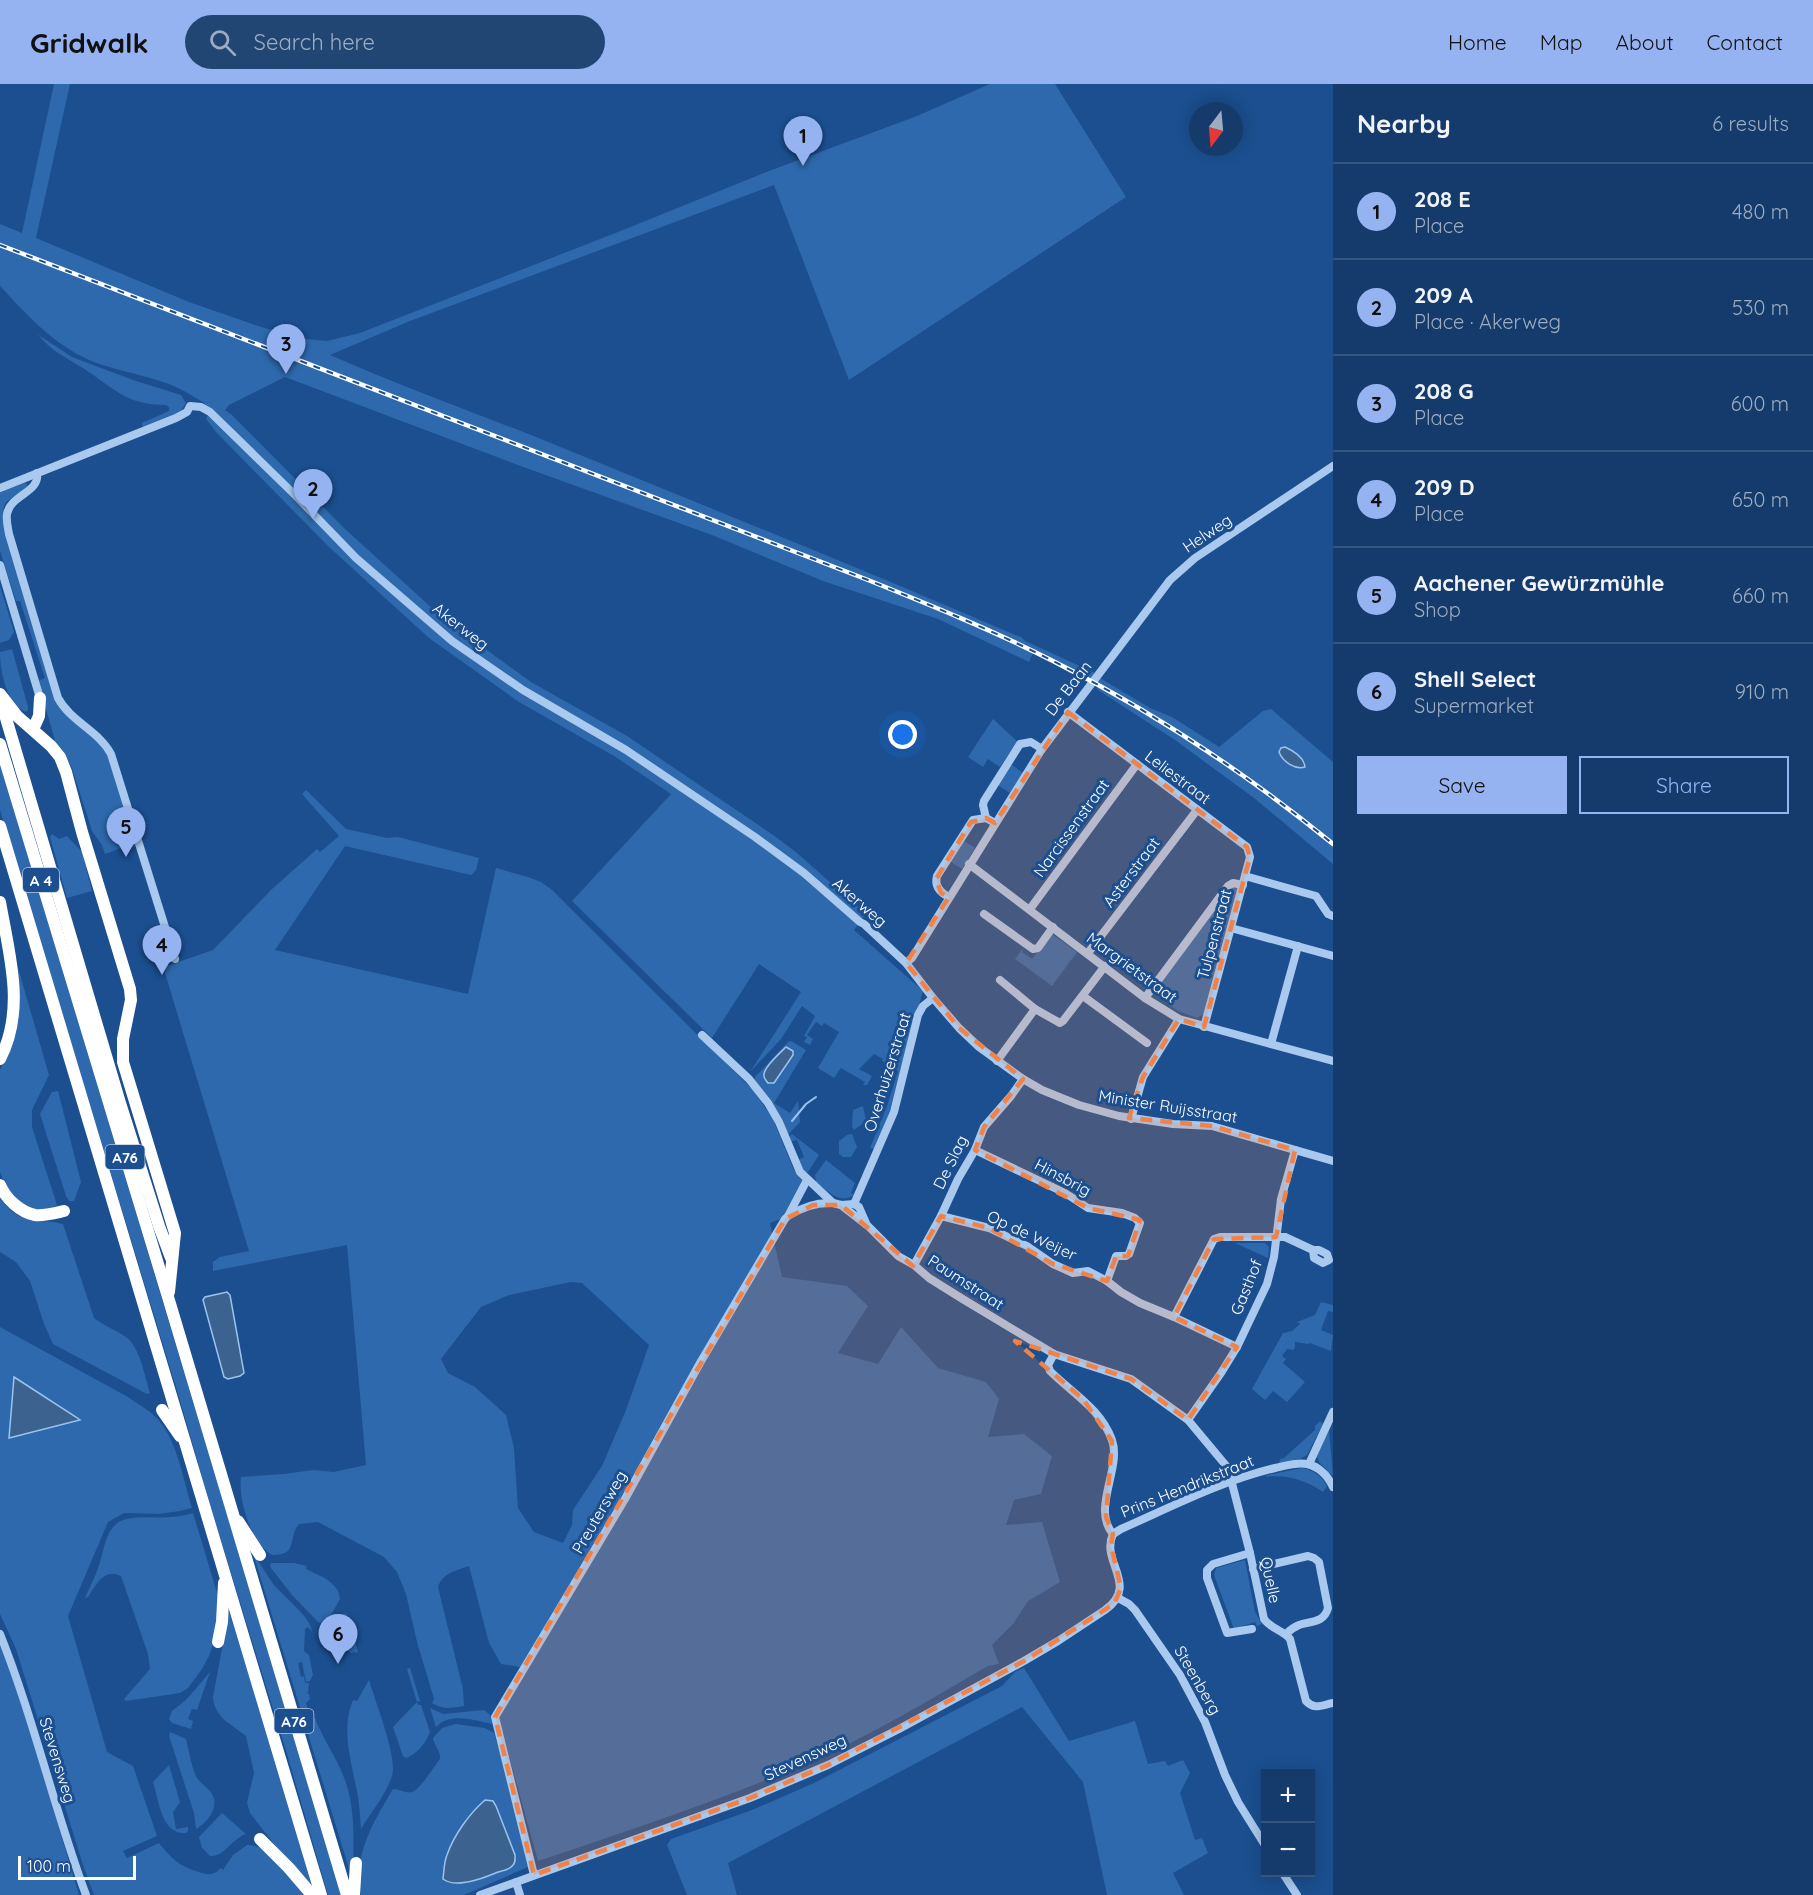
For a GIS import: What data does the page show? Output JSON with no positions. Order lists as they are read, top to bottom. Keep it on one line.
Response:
{"streets":{"highway":["A 4","A76"],"street":["Helweg","Akerweg","De Baan","Leliestraat","Narcissenstraat","Asterstraat","Tulpenstraat","Margrietstraat","Overhuizerstraat","Minister Ruijsstraat","De Slag","Hinsbrig","Op de Weijer","Paumstraat","Gasthof","Prins Hendrikstraat","Preutersweg","Quelle","Steenberg","Stevensweg"]},"crossings":[["Helweg","De Baan"],["Akerweg","De Baan"],["Akerweg","Minister Ruijsstraat"],["De Baan","Leliestraat"],["De Baan","Margrietstraat"],["De Baan","Minister Ruijsstraat"],["Leliestraat","Narcissenstraat"],["Leliestraat","Asterstraat"],["Leliestraat","Tulpenstraat"],["Narcissenstraat","Margrietstraat"],["Asterstraat","Margrietstraat"],["A 4","A76"],["Tulpenstraat","Margrietstraat"],["Overhuizerstraat","Minister Ruijsstraat"],["Overhuizerstraat","Paumstraat"],["Minister Ruijsstraat","De Slag"],["Minister Ruijsstraat","Gasthof"],["De Slag","Hinsbrig"],["De Slag","Op de Weijer"],["De Slag","Paumstraat"],["Hinsbrig","Op de Weijer"],["Op de Weijer","Gasthof"],["Paumstraat","Gasthof"],["Paumstraat","Quelle"],["Gasthof","Quelle"],["Prins Hendrikstraat","Quelle"],["Preutersweg","Stevensweg"],["Steenberg","Stevensweg"]],"scale_bar":"100 m","north":"bottom","page":{"header":"Gridwalk","search":"Search here","nav":["Home","Map","About","Contact"],"heading":["Nearby","6 results"],"pins":["1","3","2","5","4","6"],"list":[{"mark":"1","name":"208 E","note":"Place","value":"480 m"},{"mark":"2","name":"209 A","note":"Place · Akerweg","value":"530 m"},{"mark":"3","name":"208 G","note":"Place","value":"600 m"},{"mark":"4","name":"209 D","note":"Place","value":"650 m"},{"mark":"5","name":"Aachener Gewürzmühle","note":"Shop","value":"660 m"},{"mark":"6","name":"Shell Select","note":"Supermarket","value":"910 m"}],"buttons":["Save","Share"],"map_buttons":["+","−"],"scale":"100 m"}}
